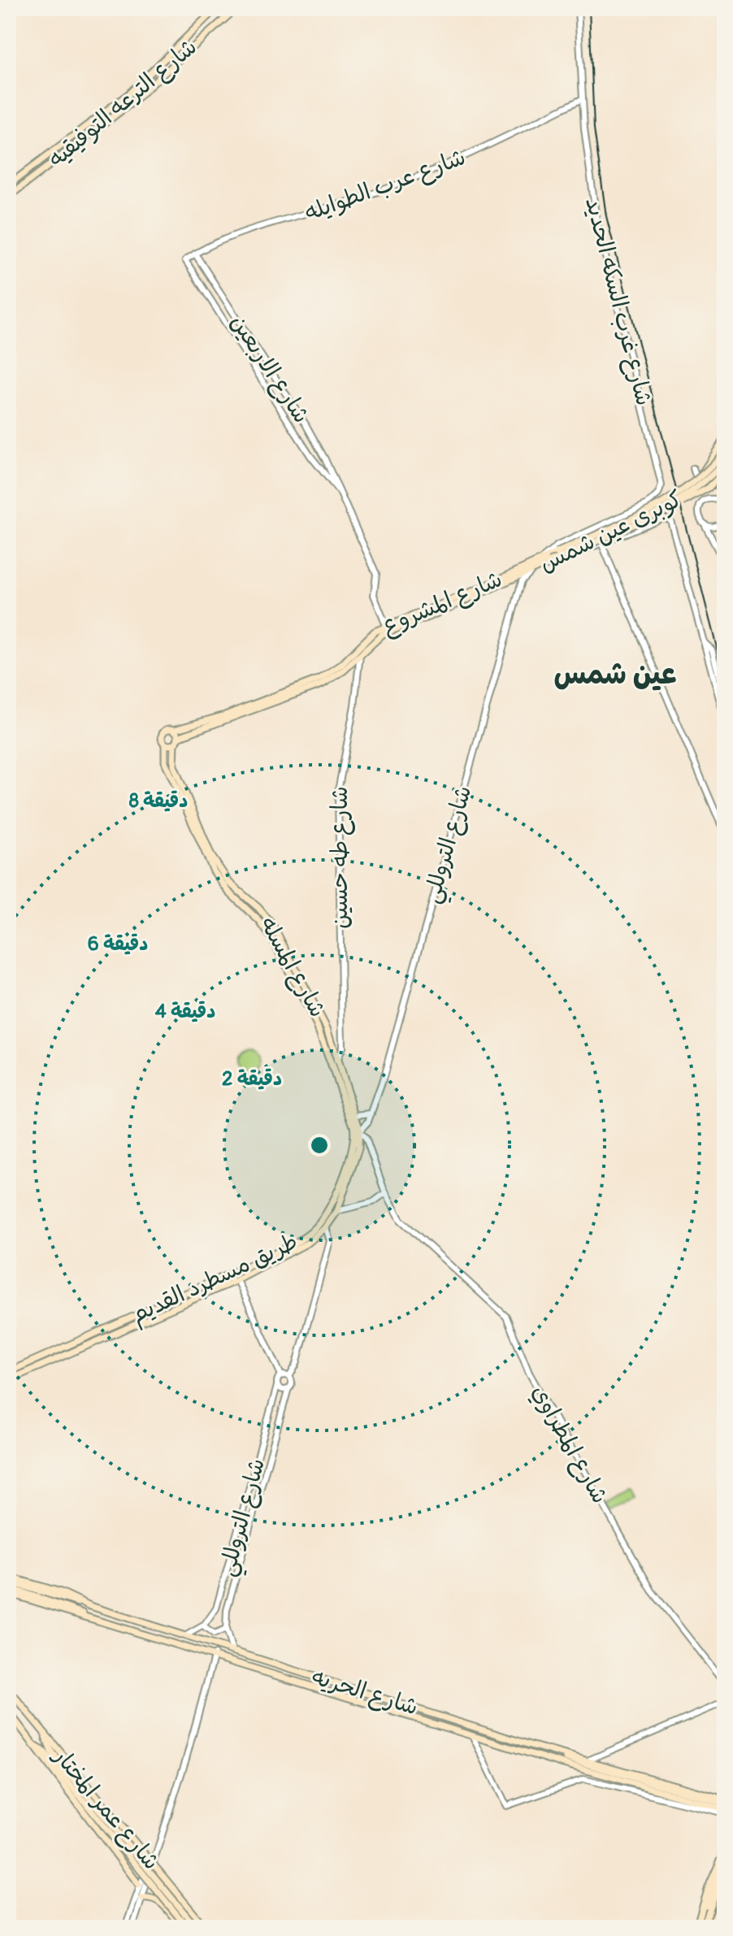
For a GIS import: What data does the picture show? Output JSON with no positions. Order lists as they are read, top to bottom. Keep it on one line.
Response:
{"streets":{"main road":["شارع الترعه التوفيقيه","كوبرى عين شمس","شارع المشروع","شارع المسله","طريق مسطرد القديم","شارع الحريه","شارع عمر المختار"],"street":["شارع عرب الطوايله","شارع غرب السكه الحديد","شارع الاربعين","شارع التروللي","شارع طه حسين","شارع المطراوي"]},"crossings":[["شارع عرب الطوايله","شارع غرب السكه الحديد"],["شارع عرب الطوايله","شارع الاربعين"],["شارع غرب السكه الحديد","شارع المشروع"],["شارع الاربعين","شارع المشروع"],["كوبرى عين شمس","شارع المشروع"],["كوبرى عين شمس","شارع التروللي"],["شارع المشروع","شارع التروللي"],["شارع المشروع","شارع طه حسين"],["شارع المشروع","شارع المسله"],["شارع التروللي","طريق مسطرد القديم"],["شارع التروللي","شارع الحريه"],["شارع طه حسين","شارع المسله"],["شارع طه حسين","طريق مسطرد القديم"],["شارع المسله","طريق مسطرد القديم"]],"districts":["عين شمس"],"rings":["8 دقيقة","6 دقيقة","4 دقيقة","2 دقيقة"]}
